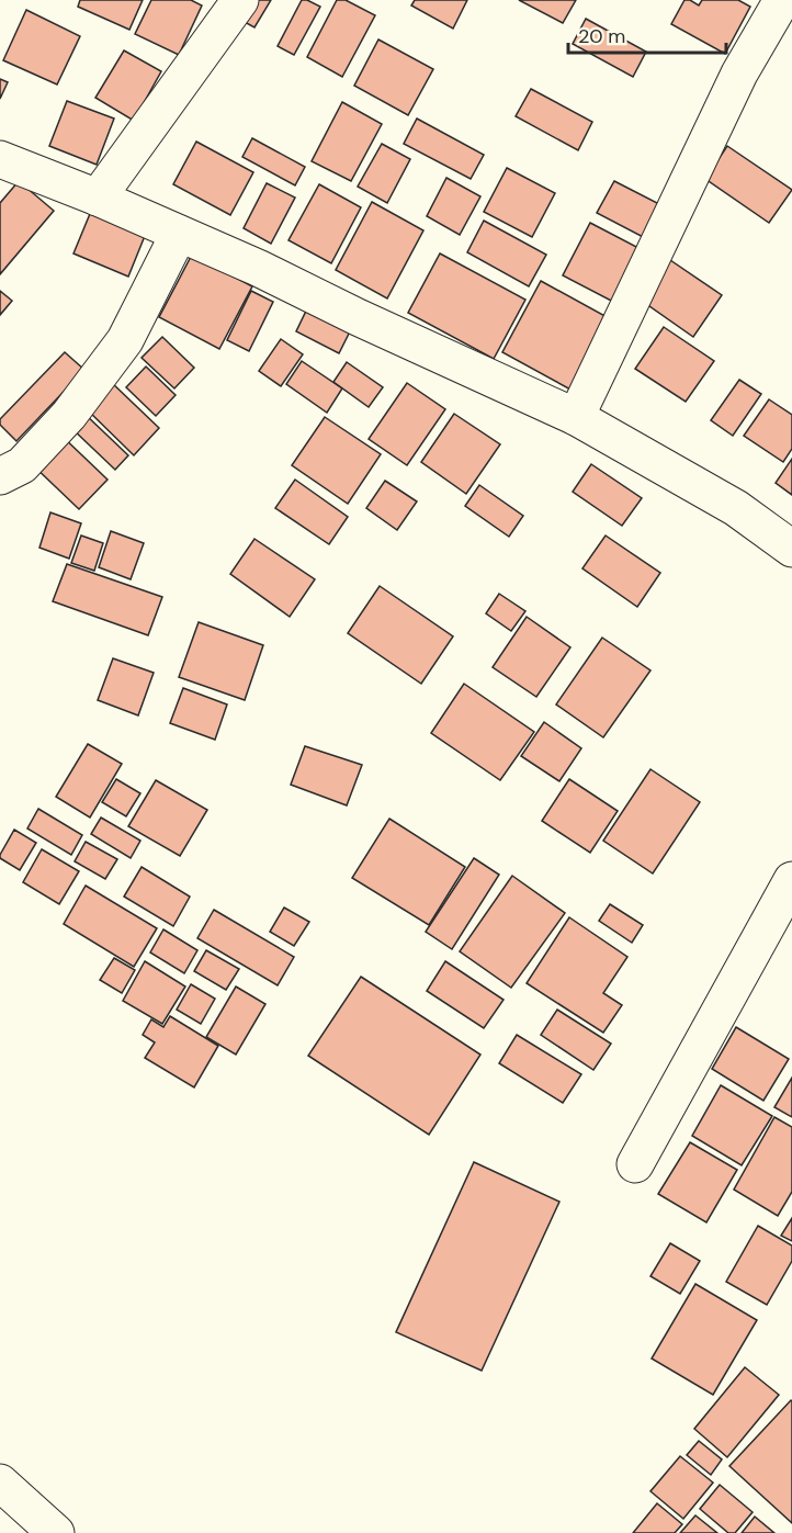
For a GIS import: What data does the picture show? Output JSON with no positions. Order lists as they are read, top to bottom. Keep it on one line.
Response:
{"scale_bar":"20 m"}
